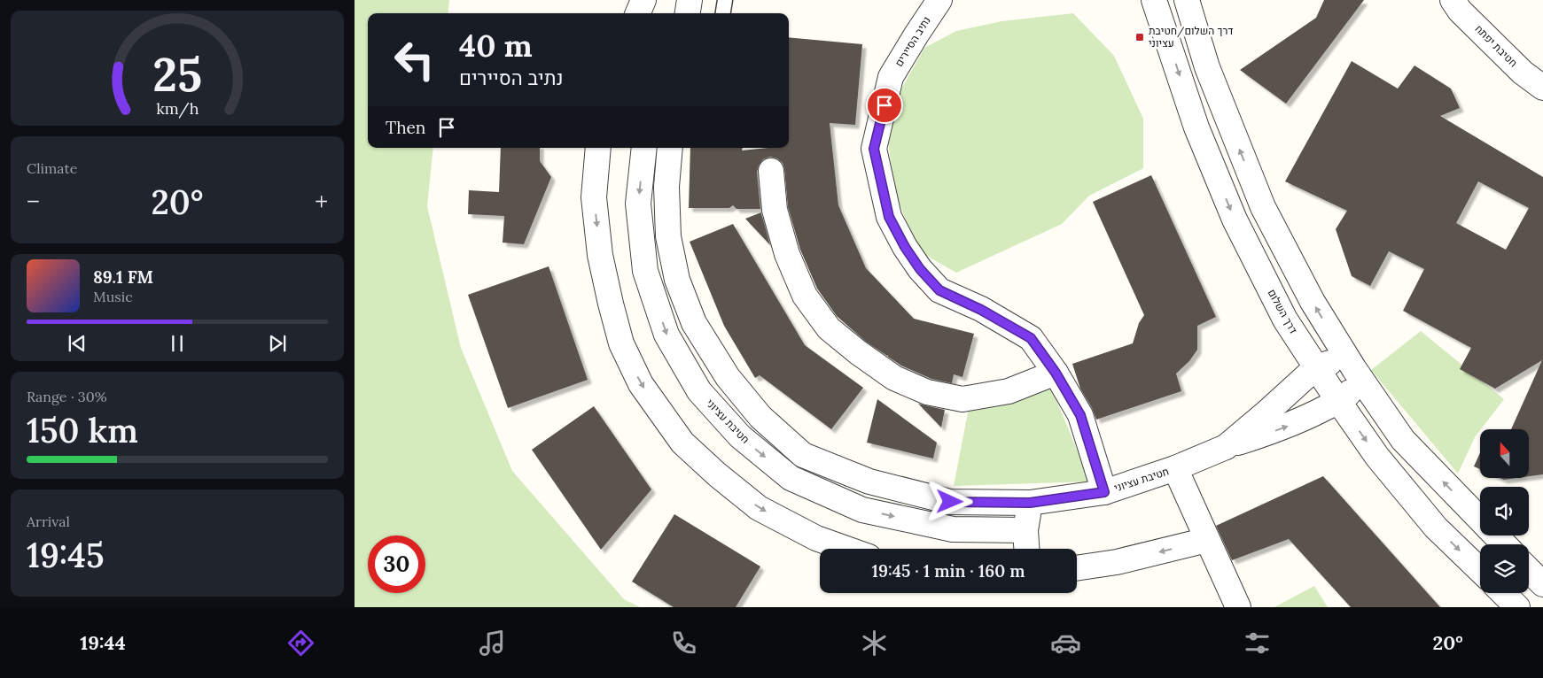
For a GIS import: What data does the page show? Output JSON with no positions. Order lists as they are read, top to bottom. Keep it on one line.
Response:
{"streets":{"street":["נתיב הסיירים","חטיבת יפתח","דרך השלום","חטיבת עציוני"]},"crossings":[["נתיב הסיירים","חטיבת עציוני"]],"places":{"transit":["דרך השלום/חטיבת עציוני"]},"north":"top","page":{"turn":["40 m","נתיב הסיירים"],"then":"Then","tile":["Climate",["Range · 30%","150 km"],["Arrival","19:45"]],"heat":["−","20°","+"],"song":["89.1 FM","Music"],"limit":"30","trip":"19:45 · 1 min · 160 m","tabs":["19:44","20°"],"gauge":["25","km/h"]}}
